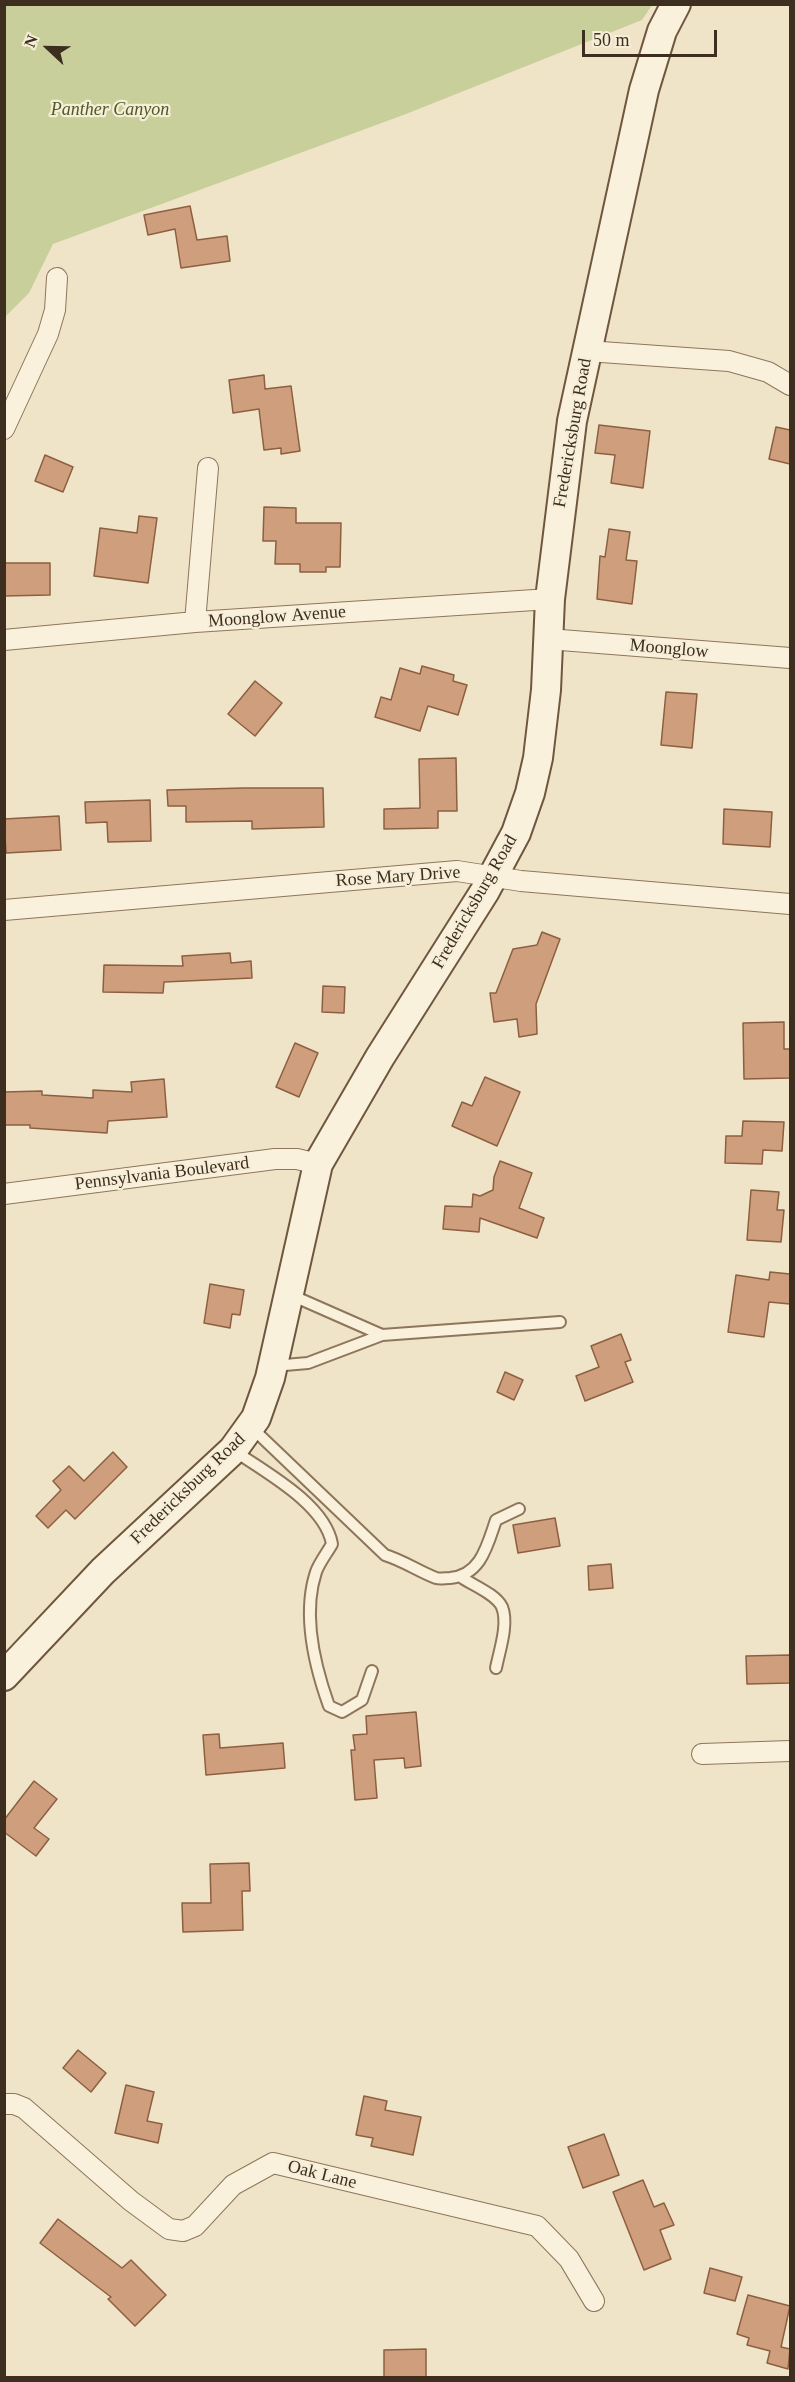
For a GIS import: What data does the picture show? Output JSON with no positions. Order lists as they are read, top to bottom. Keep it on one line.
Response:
{"streets":{"street":["Fredericksburg Road","Moonglow Avenue","Moonglow","Rose Mary Drive","Pennsylvania Boulevard","Oak Lane"]},"crossings":[["Fredericksburg Road","Moonglow Avenue"],["Fredericksburg Road","Moonglow"],["Fredericksburg Road","Rose Mary Drive"],["Fredericksburg Road","Pennsylvania Boulevard"]],"parks":["Panther Canyon"],"scale_bar":"50 m","north":"left"}
